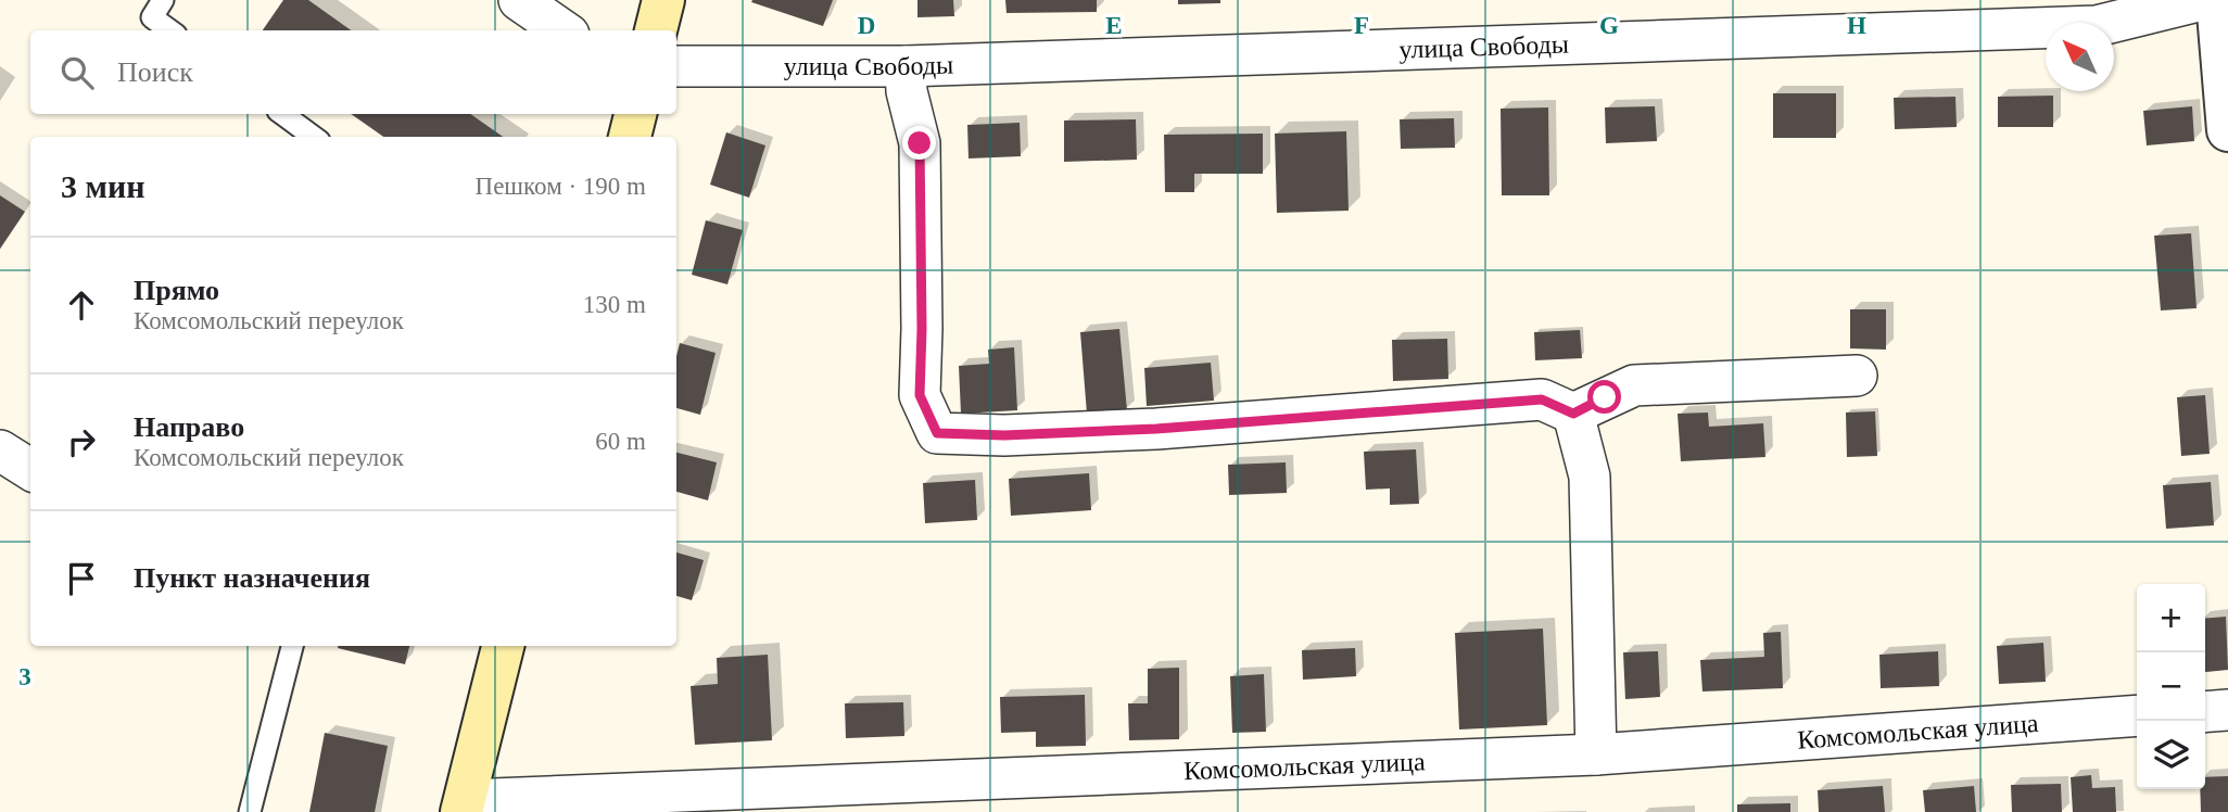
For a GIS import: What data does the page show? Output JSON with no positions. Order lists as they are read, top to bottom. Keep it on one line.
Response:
{"streets":{"street":["улица Свободы","Комсомольская улица"]},"north":"top left","page":{"search":"Поиск","heading":["3 мин","Пешком · 190 m"],"list":[["Прямо","Комсомольский переулок","130 m"],["Направо","Комсомольский переулок","60 m"],"Пункт назначения"],"map_buttons":["+","−"]},"grid":{"columns":["D","E","F","G","H"],"rows":["3"]}}
